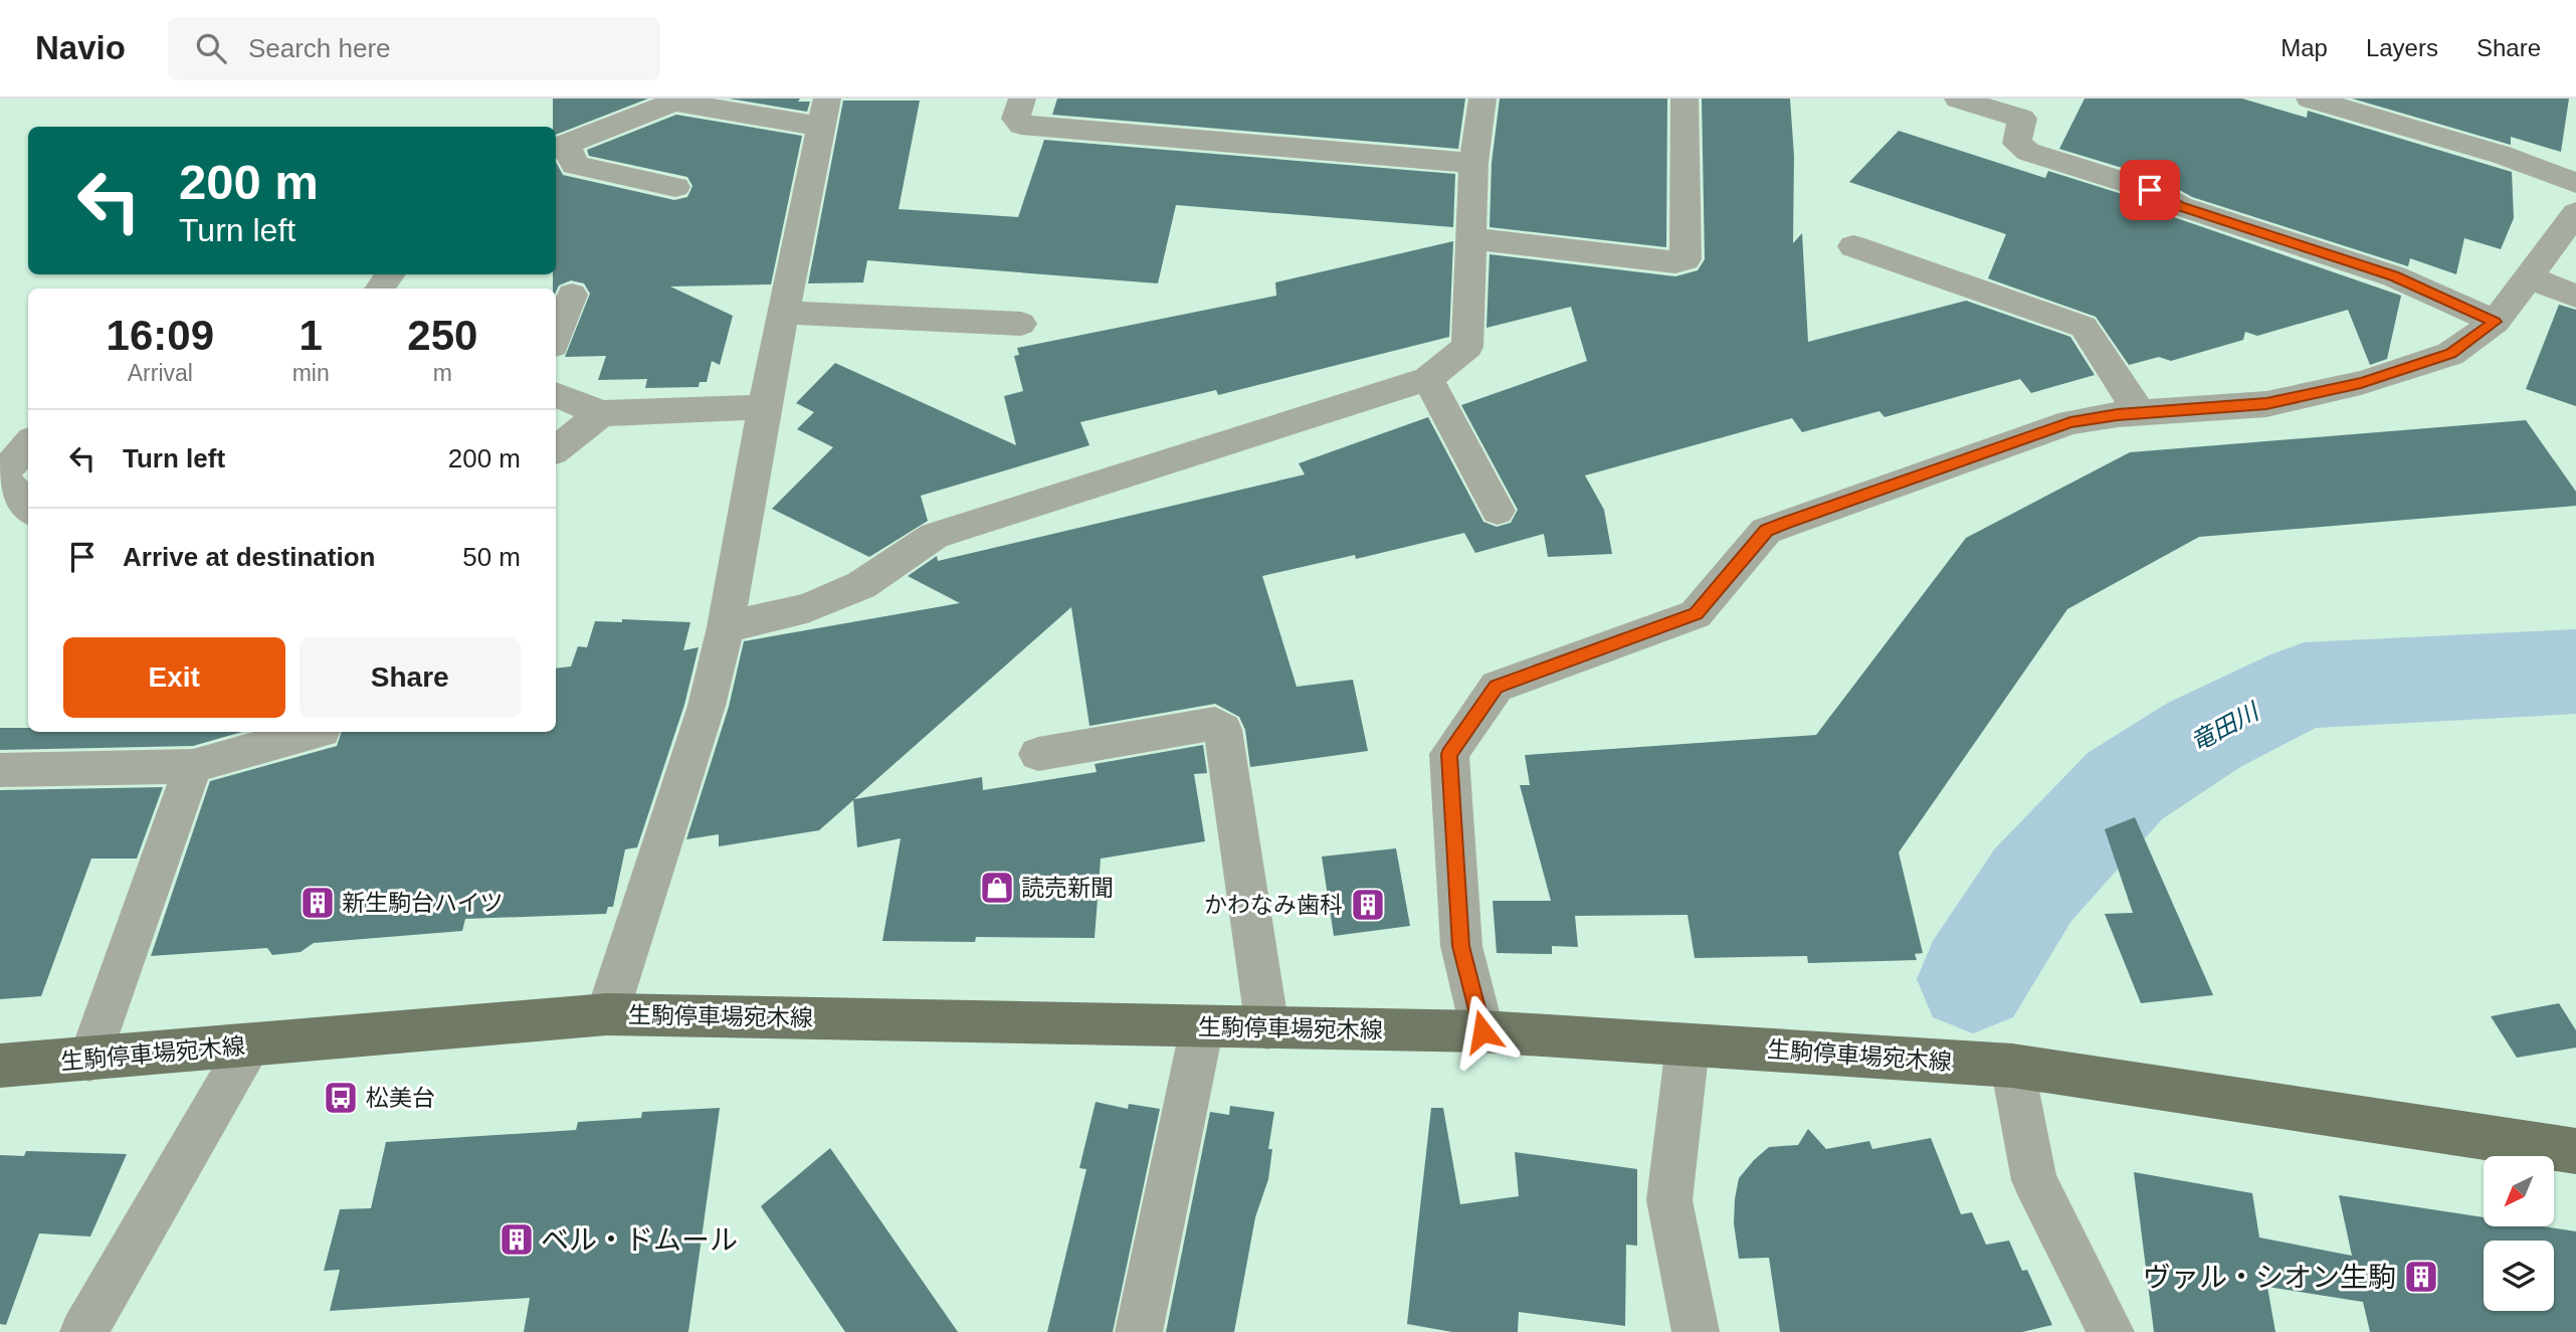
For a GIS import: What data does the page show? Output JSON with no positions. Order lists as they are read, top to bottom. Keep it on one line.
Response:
{"streets":{"main road":["生駒停車場宛木線"]},"water":["竜田川"],"places":{"shop":["読売新聞"],"building":["新生駒台ハイツ","かわなみ歯科","ベル・ドムール","ヴァル・シオン生駒"],"bus stop":["松美台"]},"north":"bottom left","page":{"header":"Navio","search":"Search here","nav":["Map","Layers","Share"],"turn":["200 m","Turn left"],"eta":["16:09","Arrival","1","min","250","m"],"list":[{"name":"Turn left","value":"200 m"},{"name":"Arrive at destination","value":"50 m"}],"buttons":["Exit","Share"]}}
